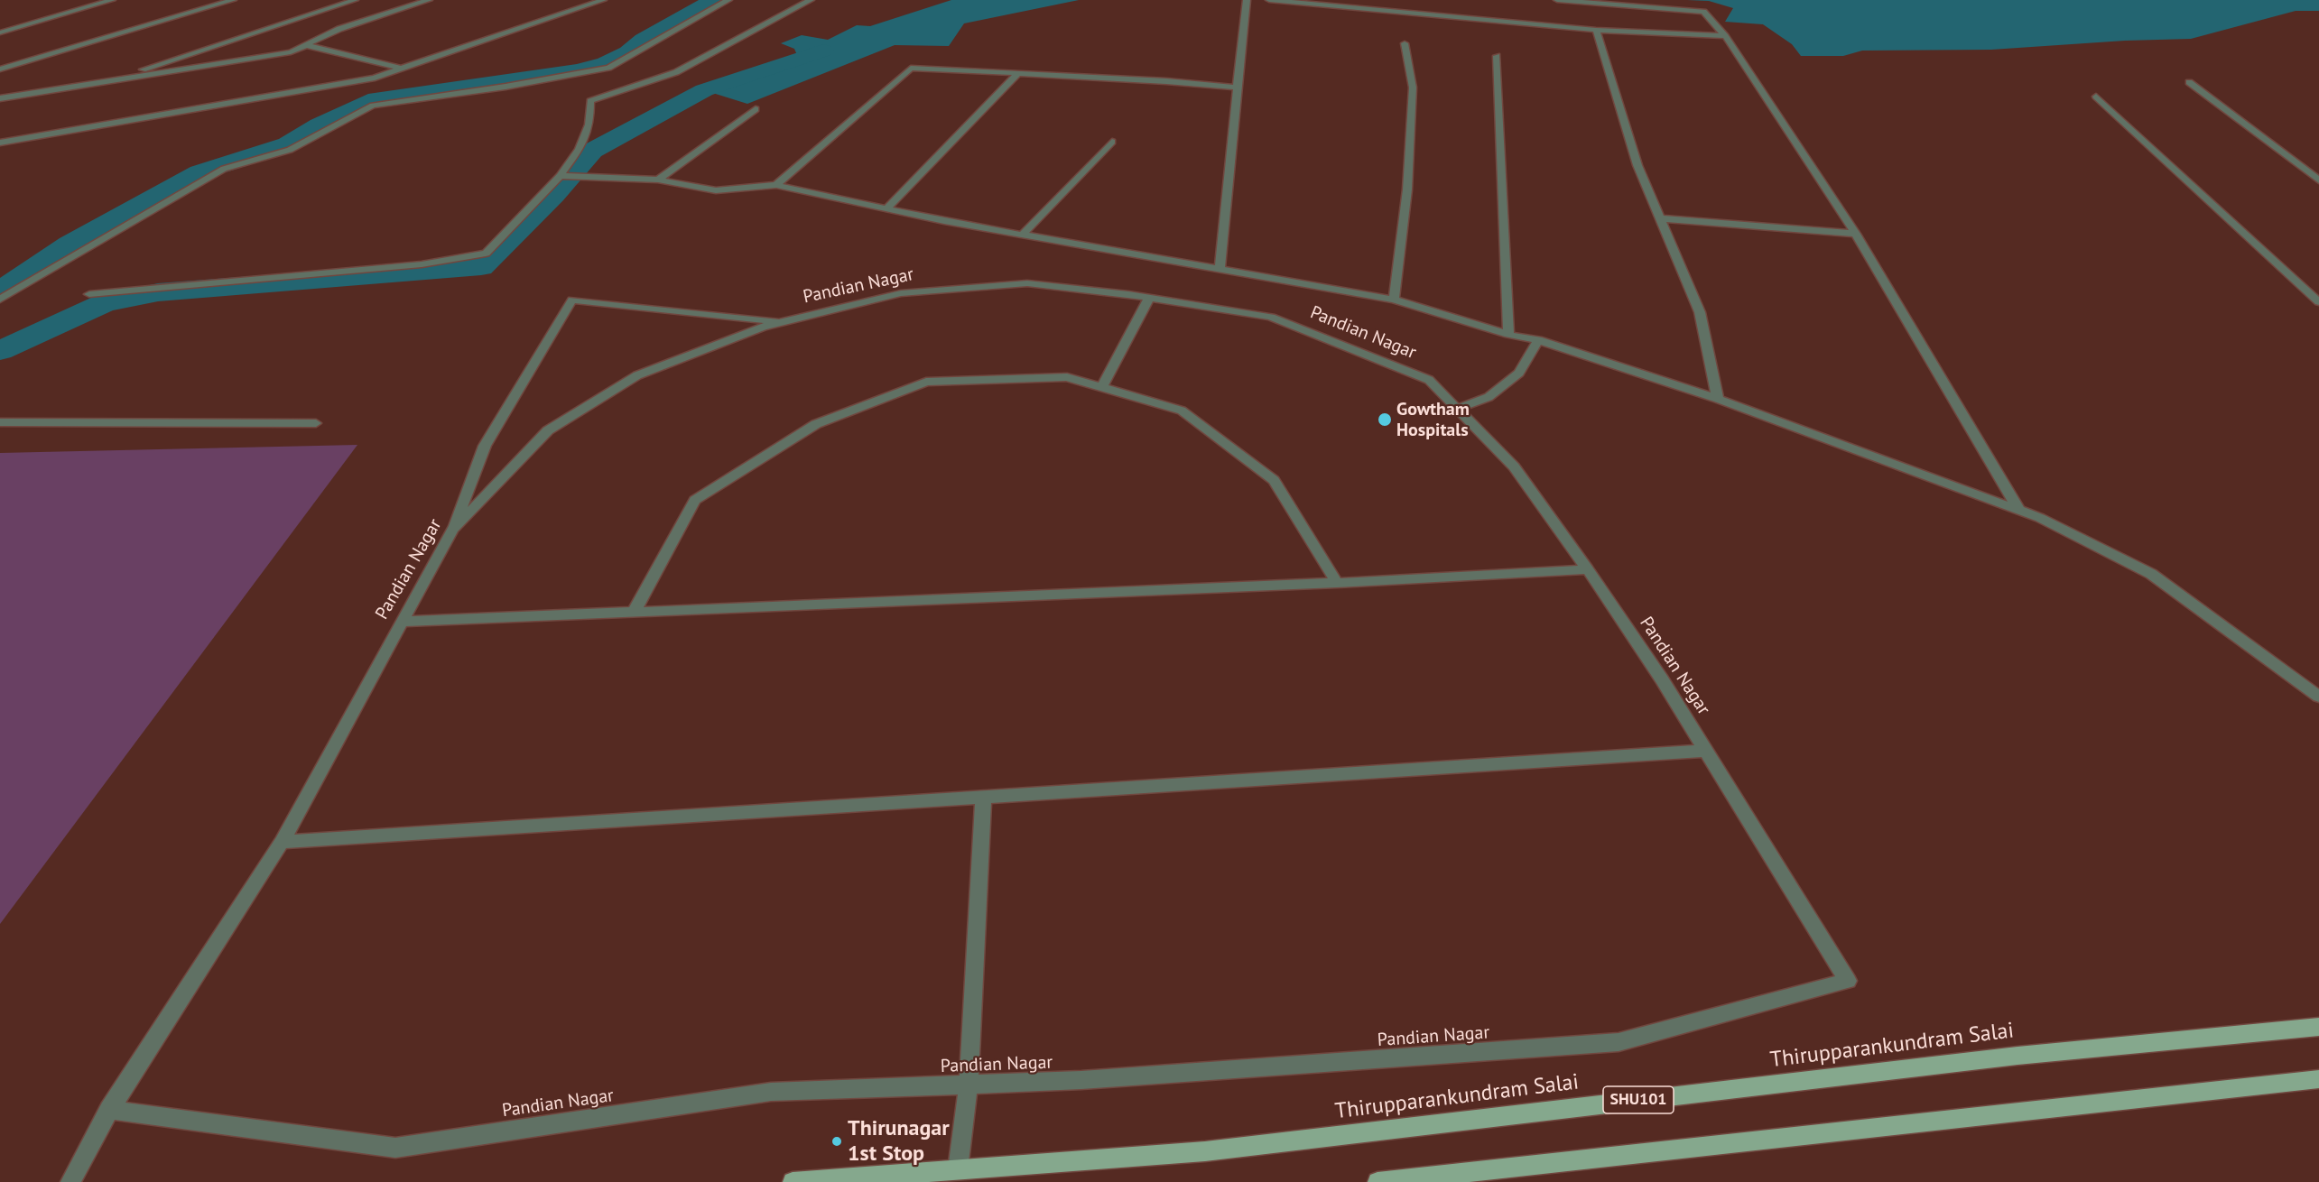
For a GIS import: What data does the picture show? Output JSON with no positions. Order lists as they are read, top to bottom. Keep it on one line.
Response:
{"streets":{"main road":["Thirupparankundram Salai","SHU101"],"street":["Pandian Nagar"]},"places":["Gowtham Hospitals","Thirunagar 1st Stop"]}
